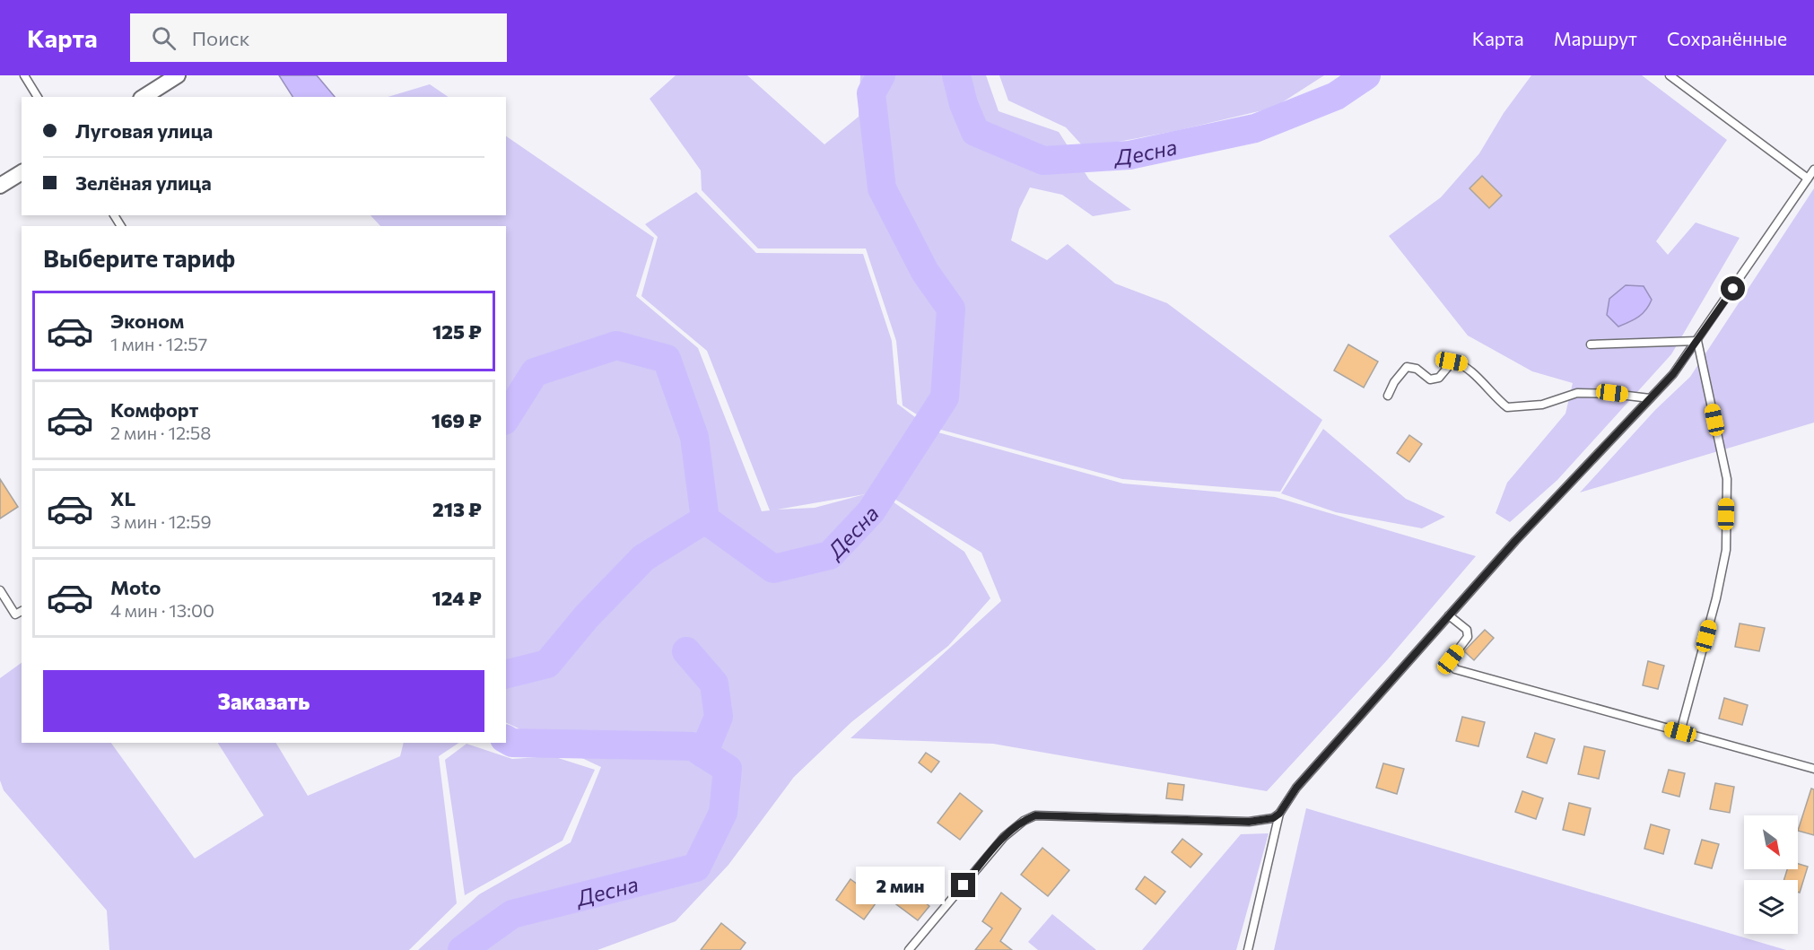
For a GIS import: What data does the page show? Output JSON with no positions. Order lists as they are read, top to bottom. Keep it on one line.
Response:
{"water":["Десна"],"north":"bottom right","page":{"header":"Карта","search":"Поиск","nav":["Карта","Маршрут","Сохранённые"],"banner":["Луговая улица","Зелёная улица"],"heading":"Выберите тариф","list":[{"name":"Эконом","note":"1 мин · 12:57","value":"125 ₽"},{"name":"Комфорт","note":"2 мин · 12:58","value":"169 ₽"},{"name":"XL","note":"3 мин · 12:59","value":"213 ₽"},{"name":"Moto","note":"4 мин · 13:00","value":"124 ₽"}],"buttons":"Заказать","bubble":"2 мин"}}
